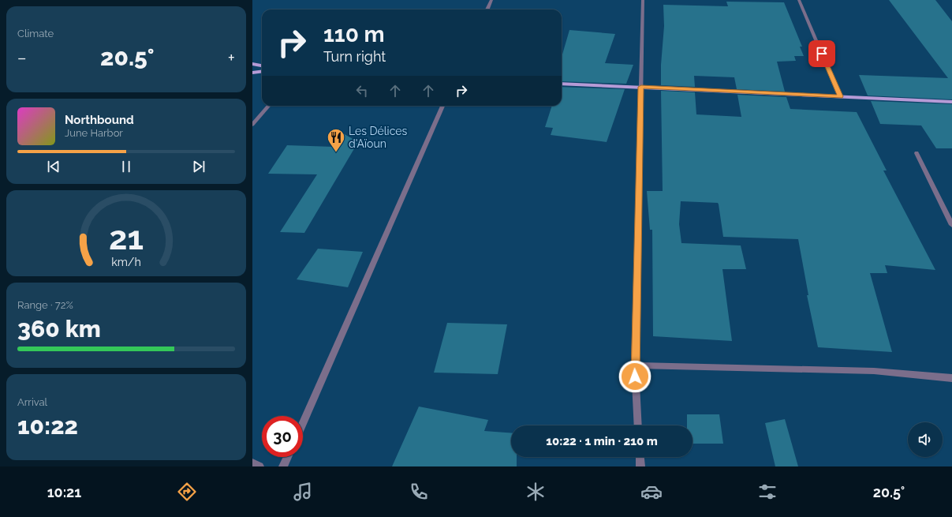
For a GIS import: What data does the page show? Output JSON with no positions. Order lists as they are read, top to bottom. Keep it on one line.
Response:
{"places":{"restaurant":["Les Délices d'Aïoun"]},"page":{"tile":["Climate",["Range · 72%","360 km"],["Arrival","10:22"]],"turn":["110 m","Turn right"],"heat":["−","20.5°","+"],"song":["Northbound","June Harbor"],"limit":"30","trip":"10:22 · 1 min · 210 m","tabs":["10:21","20.5°"],"gauge":["21","km/h"]}}
